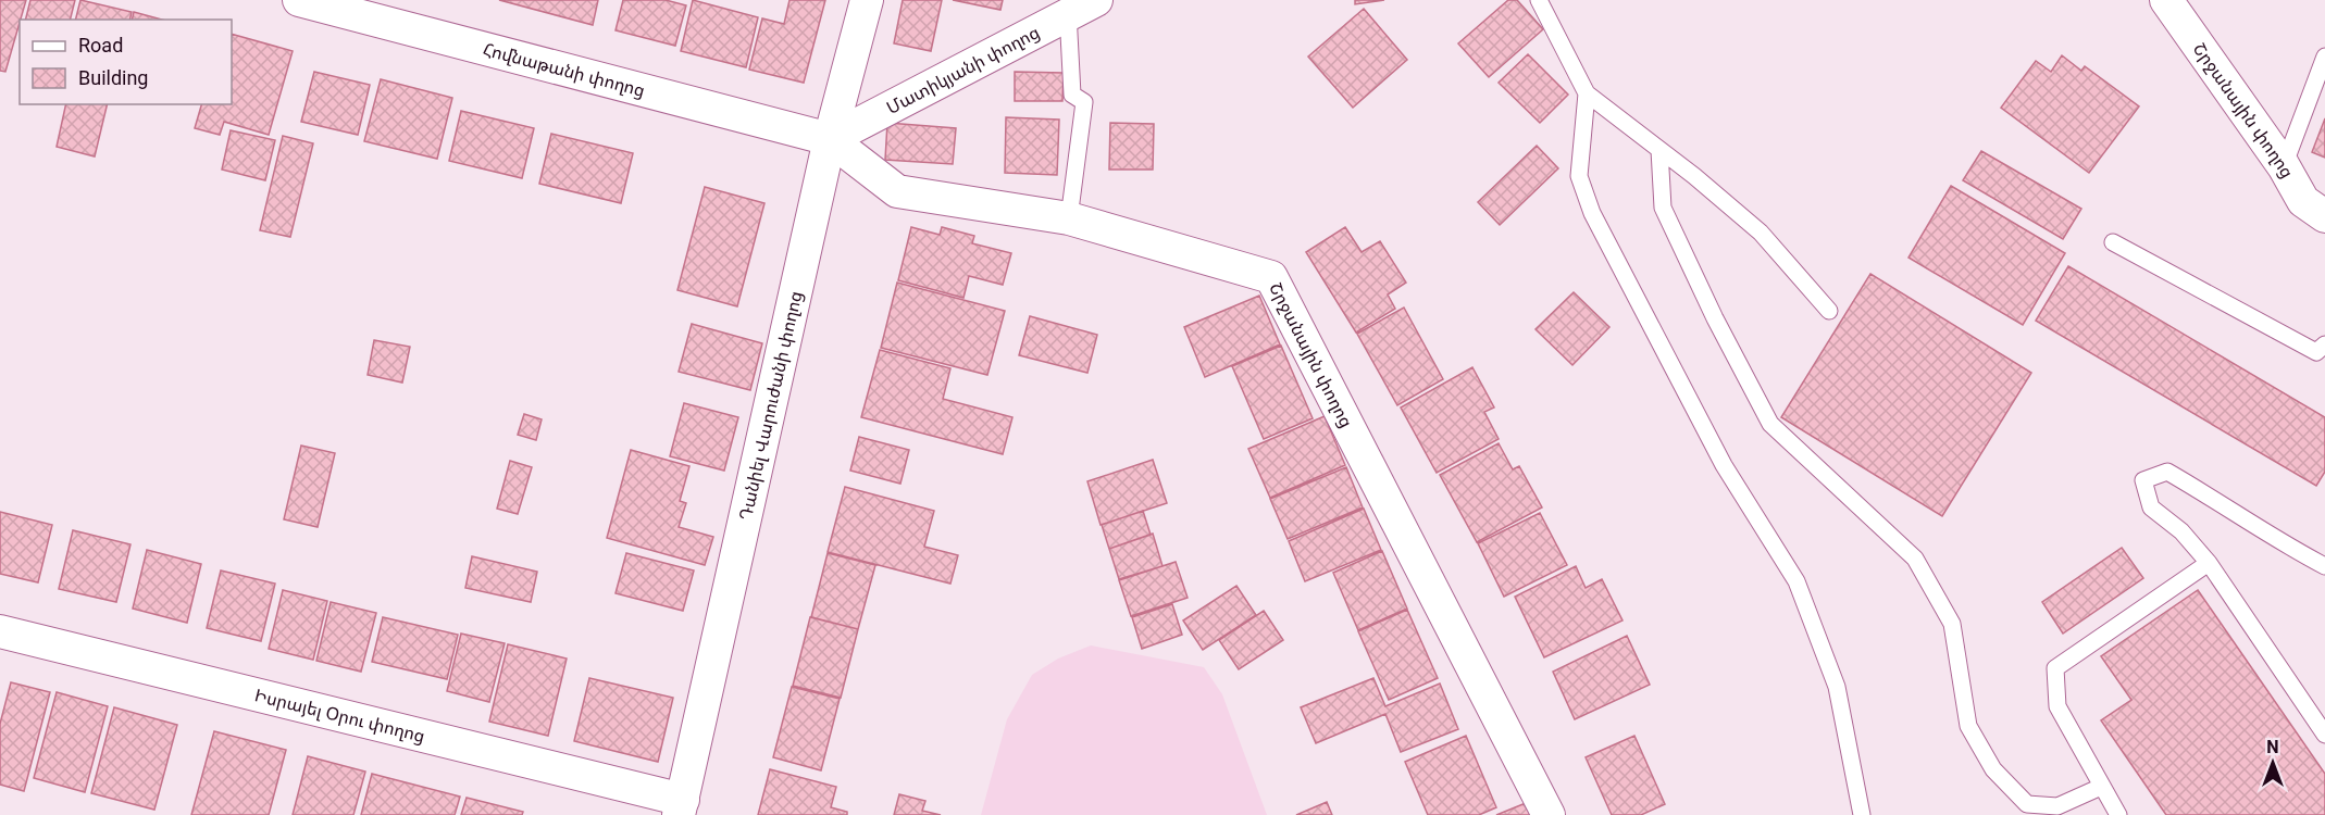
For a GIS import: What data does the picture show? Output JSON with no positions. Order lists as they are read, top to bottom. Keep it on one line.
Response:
{"streets":{"street":["Մատիկյանի փողոց","Հովնաթանի փողոց","Շրջանային փողոց","Դանիել Վարուժանի փողոց","Իսրայել Օրու փողոց"]},"crossings":[["Մատիկյանի փողոց","Հովնաթանի փողոց"],["Մատիկյանի փողոց","Շրջանային փողոց"],["Մատիկյանի փողոց","Դանիել Վարուժանի փողոց"],["Հովնաթանի փողոց","Շրջանային փողոց"],["Հովնաթանի փողոց","Դանիել Վարուժանի փողոց"],["Շրջանային փողոց","Դանիել Վարուժանի փողոց"],["Դանիել Վարուժանի փողոց","Իսրայել Օրու փողոց"]],"legend":["Road","Building"],"north":"top"}
